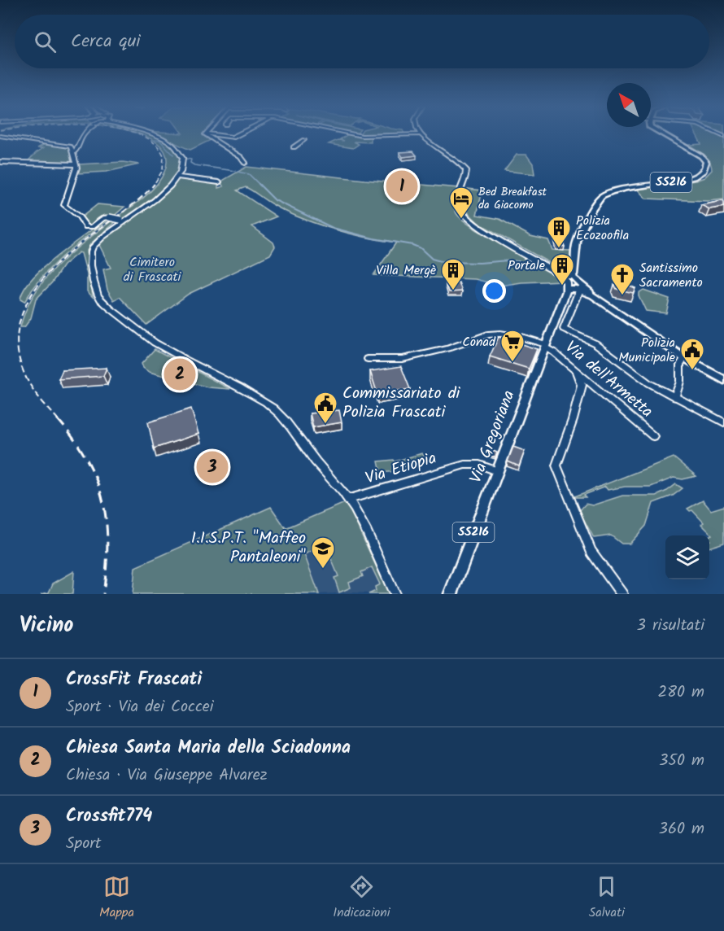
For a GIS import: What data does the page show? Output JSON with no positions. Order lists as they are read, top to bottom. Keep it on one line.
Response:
{"streets":{"main road":["SS216","Via Gregoriana"],"street":["Via dell'Armetta","Via Etiopia"]},"crossings":[["SS216","Via Gregoriana"],["Via dell'Armetta","Via Gregoriana"],["Via Gregoriana","Via Etiopia"]],"parks":["Cimitero di Frascati"],"places":{"hotel":["Bed Breakfast da Giacomo"],"building":["Polizia Ecozoofila","Portale","Villa Mergè"],"church":["Santissimo Sacramento"],"supermarket":["Conad"],"public building":["Polizia Municipale","Commissariato di Polizia Frascati"],"school or university":["I.I.S.P.T. \"Maffeo Pantaleoni\""]},"north":"top left","page":{"search":"Cerca qui","pins":["1","2","3"],"heading":["Vicino","3 risultati"],"list":[{"mark":"1","name":"CrossFit Frascati","note":"Sport · Via dei Coccei","value":"280 m"},{"mark":"2","name":"Chiesa Santa Maria della Sciadonna","note":"Chiesa · Via Giuseppe Alvarez","value":"350 m"},{"mark":"3","name":"Crossfit774","note":"Sport","value":"360 m"}],"nav":["Mappa","Indicazioni","Salvati"]}}
